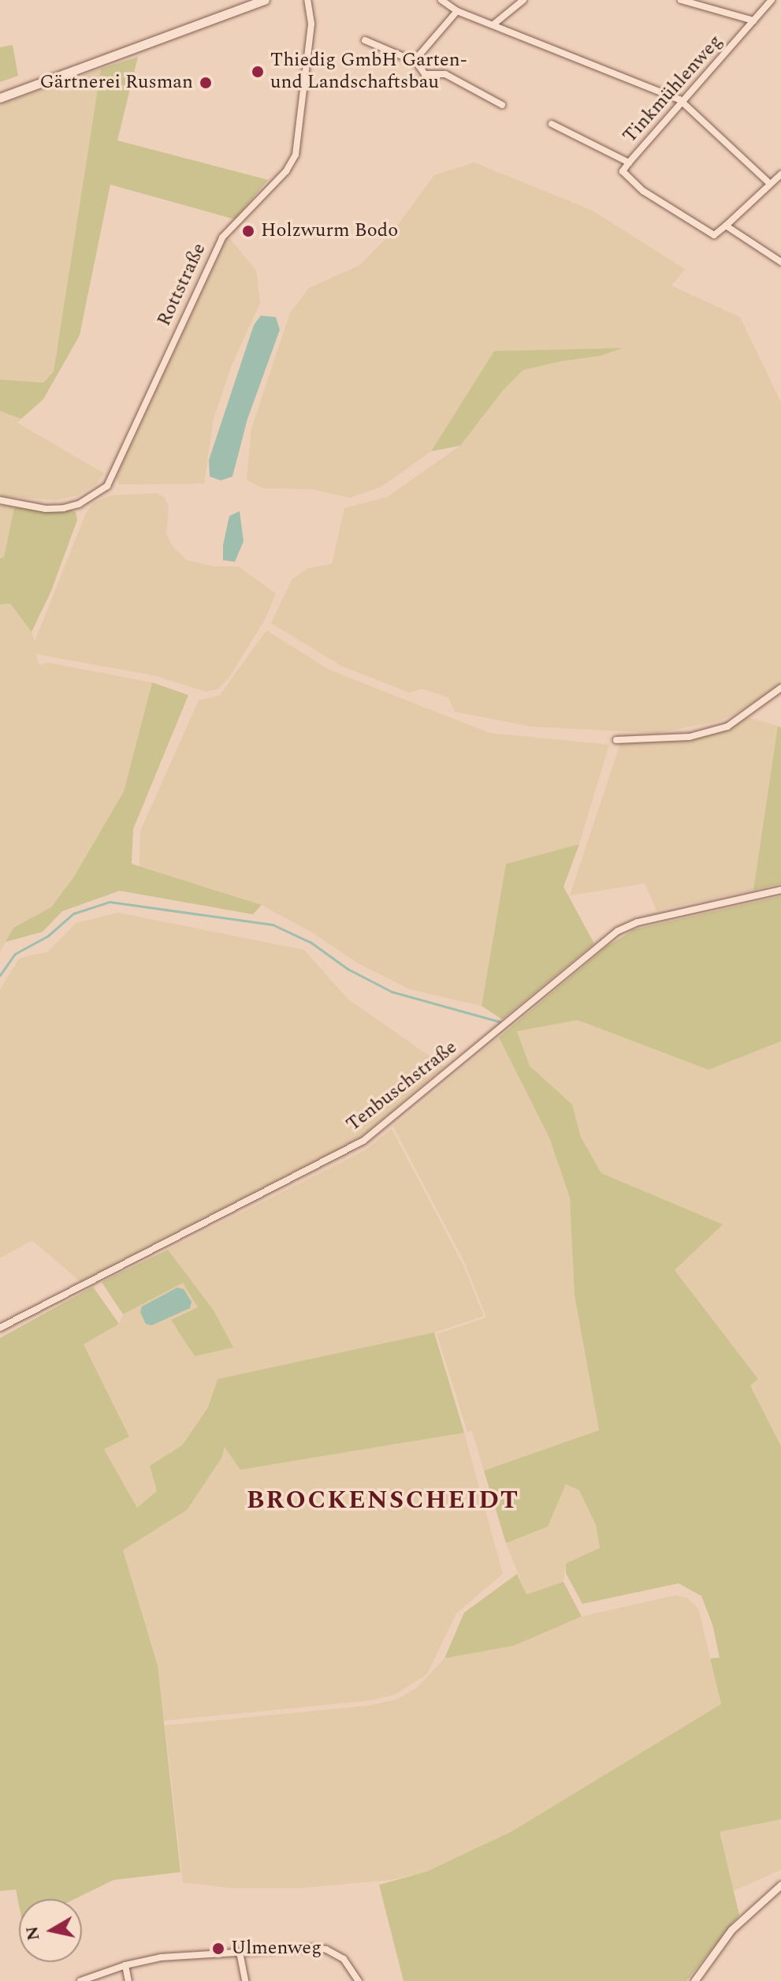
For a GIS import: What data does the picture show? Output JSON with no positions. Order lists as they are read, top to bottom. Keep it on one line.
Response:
{"streets":{"street":["Tinkmühlenweg","Rottstraße","Tenbuschstraße"]},"districts":["BROCKENSCHEIDT"],"places":["Thiedig GmbH Garten- und Landschaftsbau","Gärtnerei Rusman","Holzwurm Bodo","Ulmenweg"],"north":"left"}
